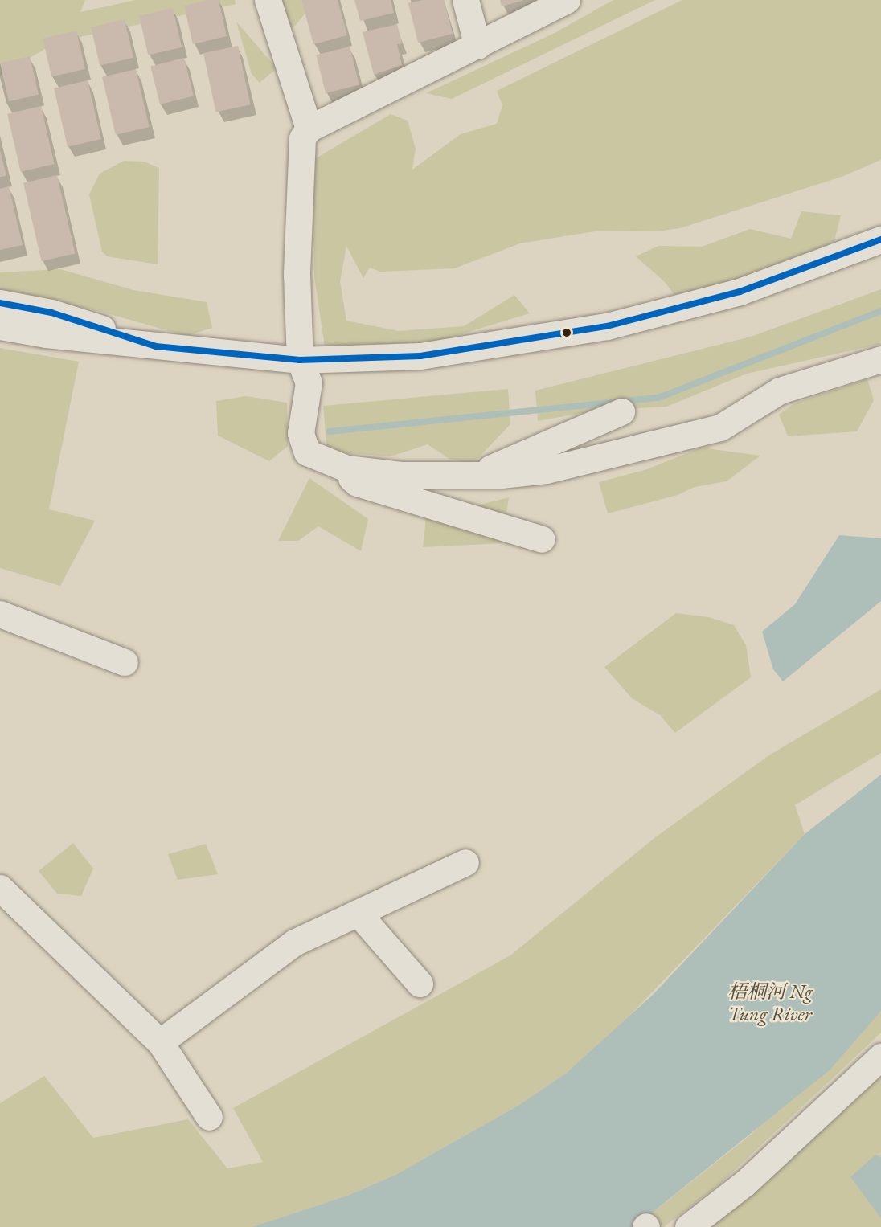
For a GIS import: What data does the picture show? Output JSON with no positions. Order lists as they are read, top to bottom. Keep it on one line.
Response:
{"water":["梧桐河 Ng Tung River"]}
